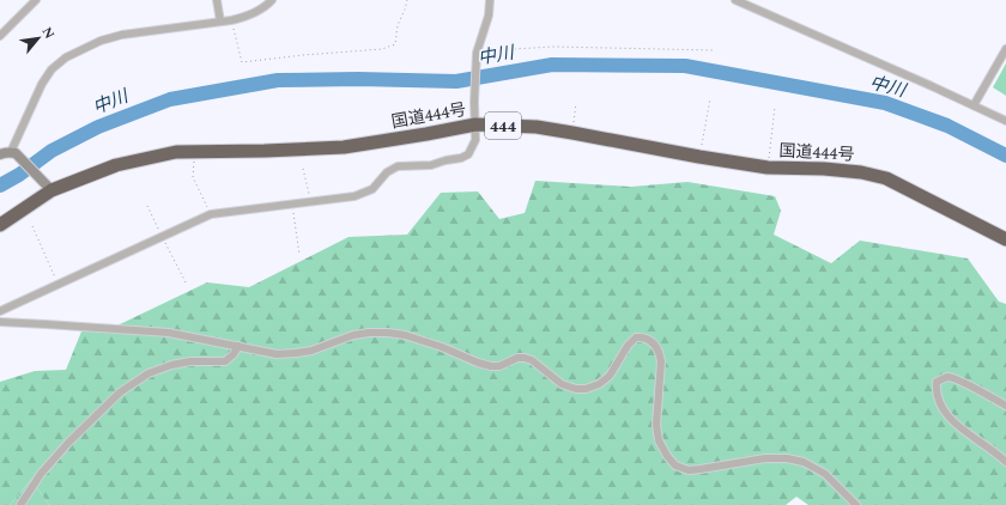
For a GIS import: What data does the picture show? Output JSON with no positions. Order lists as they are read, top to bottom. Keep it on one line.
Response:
{"streets":{"highway":["国道444号","444"]},"water":["中川"],"north":"top right"}
